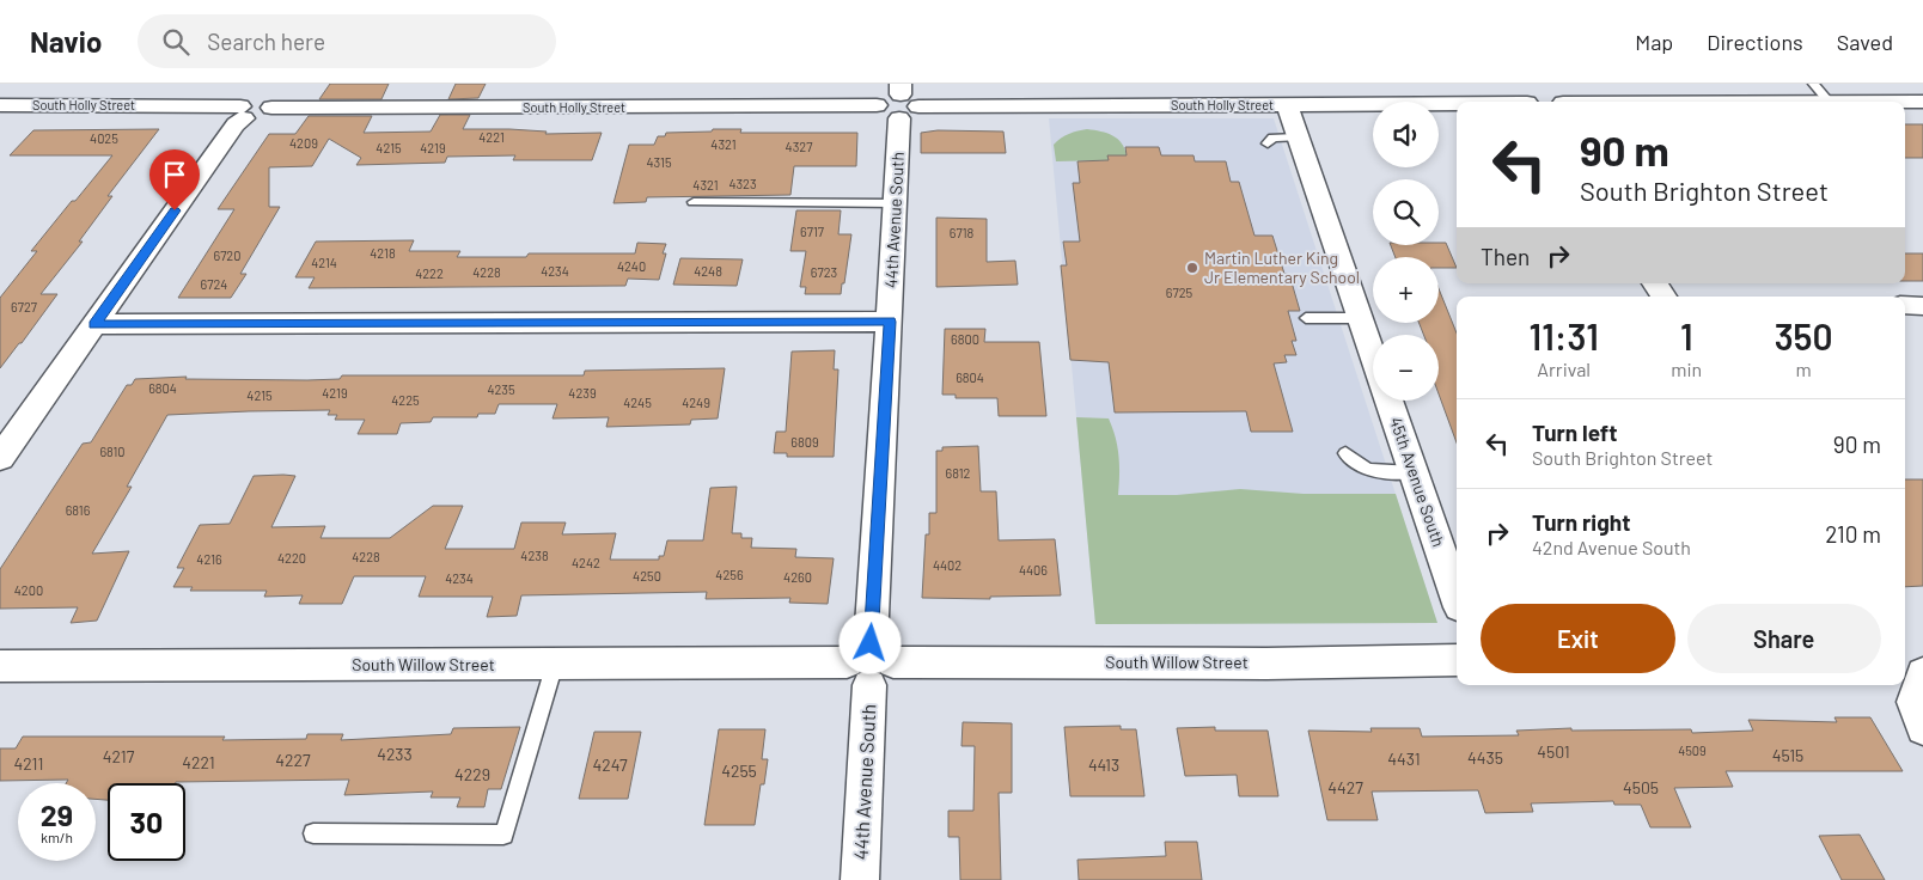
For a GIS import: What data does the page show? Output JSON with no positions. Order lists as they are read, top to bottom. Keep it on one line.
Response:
{"streets":{"street":["South Holly Street","44th Avenue South","45th Avenue South","South Willow Street"]},"crossings":[["South Holly Street","44th Avenue South"],["44th Avenue South","South Willow Street"]],"places":["Martin Luther King Jr Elementary School"],"house_numbers":["4221","4025","4209","4321","4327","4215","4219","4315","4323","4321","6717","6718","4218","6720","4214","4240","4234","4248","4228","6723","4222","6724","6725","6727","6800","6804","6804","4235","4219","4239","4215","4225","4245","4249","6809","6810","6812","6816","4238","4228","4220","4216","4242","4402","4406","4256","4250","4260","4234","4200","4509","4501","4233","4515","4217","4435","4431","4227","4221","4211","4247","4413","4255","4229","4427","4505"],"page":{"header":"Navio","search":"Search here","nav":["Map","Directions","Saved"],"map_buttons":["+","−"],"turn":["90 m","South Brighton Street"],"then":"Then","eta":["11:31","Arrival","1","min","350","m"],"list":[{"name":"Turn left","note":"South Brighton Street","value":"90 m"},{"name":"Turn right","note":"42nd Avenue South","value":"210 m"}],"buttons":["Exit","Share"],"speed":"29 km/h","limit":"30"}}
